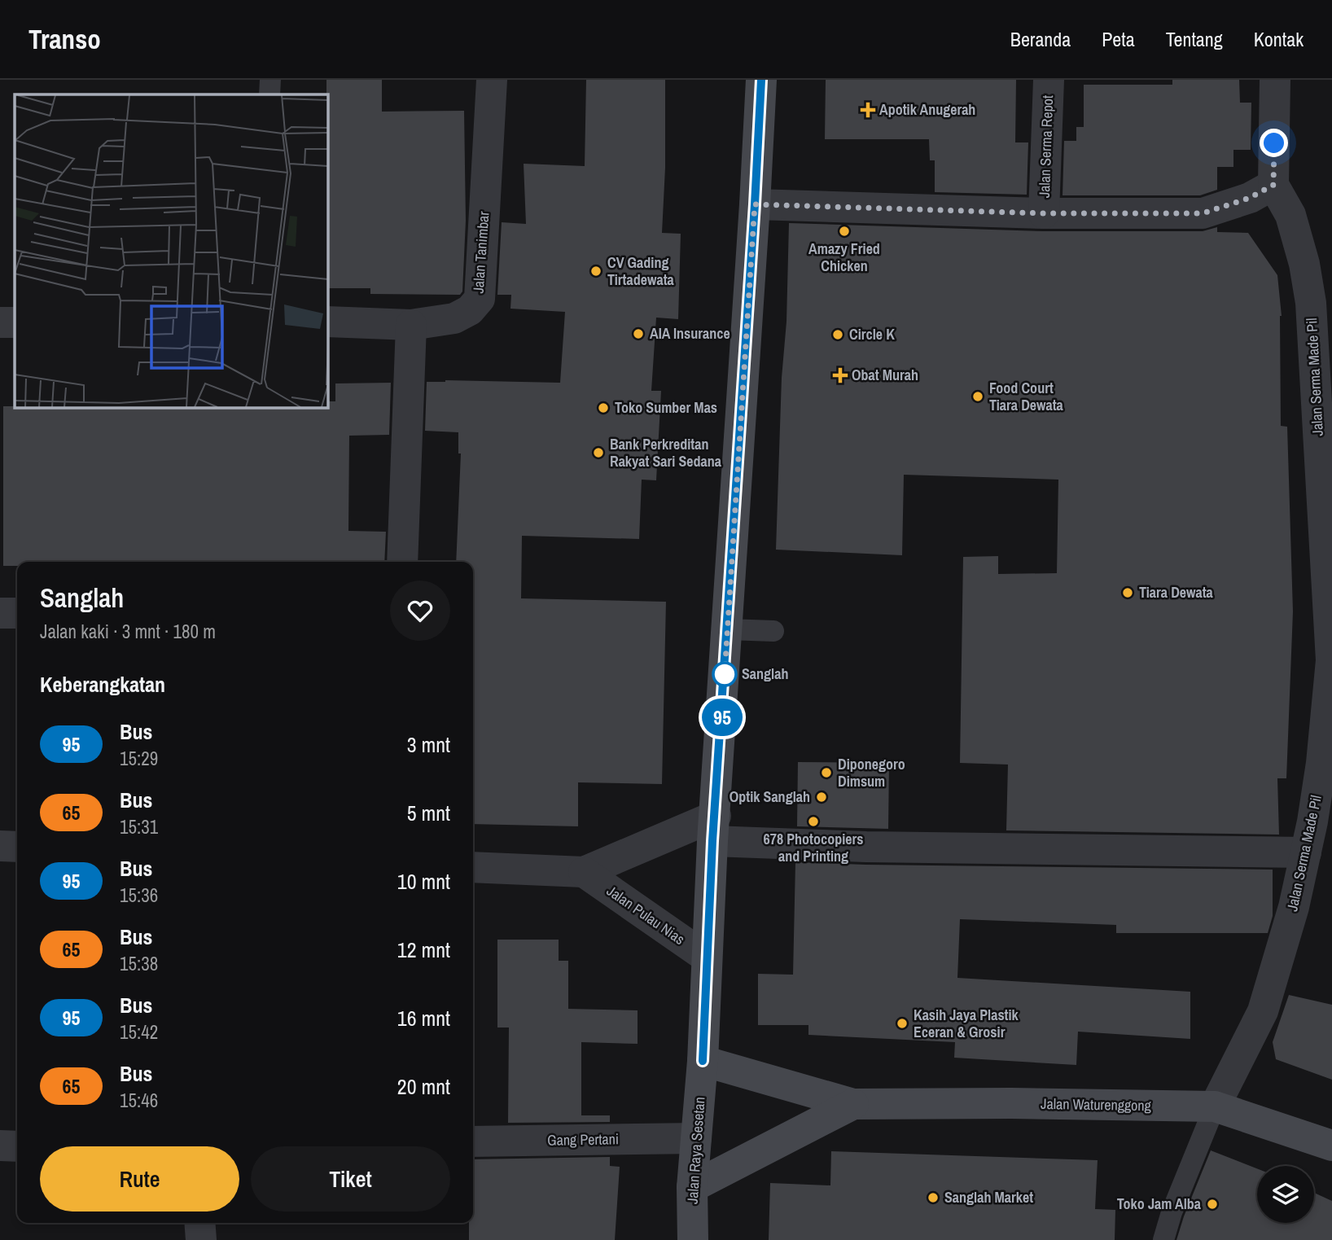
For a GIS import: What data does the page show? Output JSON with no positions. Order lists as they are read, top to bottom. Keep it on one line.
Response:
{"streets":{"main road":["Jalan Waturenggong","Jalan Raya Sesetan"],"street":["Jalan Serma Repot","Jalan Tanimbar","Jalan Serma Made Pil","Jalan Pulau Nias","Gang Pertani"]},"crossings":[["Jalan Serma Made Pil","Jalan Waturenggong"],["Jalan Pulau Nias","Jalan Raya Sesetan"],["Jalan Waturenggong","Jalan Raya Sesetan"],["Gang Pertani","Jalan Raya Sesetan"]],"places":{"health":["Apotik Anugerah","Obat Murah"],"other":["Amazy Fried Chicken","CV Gading Tirtadewata","AIA Insurance","Circle K","Food Court Tiara Dewata","Toko Sumber Mas","Bank Perkreditan Rakyat Sari Sedana","Tiara Dewata","Sanglah","Diponegoro Dimsum","Optik Sanglah","678 Photocopiers and Printing","Kasih Jaya Plastik Eceran & Grosir","Sanglah Market","Toko Jam Alba"]},"lines":["bus line 95"],"page":{"header":"Transo","nav":["Beranda","Peta","Tentang","Kontak"],"on_map":"95","heading":[["Sanglah","Jalan kaki · 3 mnt · 180 m"],"Keberangkatan"],"list":[{"mark":"95","name":"Bus","note":"15:29","value":"3 mnt"},{"mark":"65","name":"Bus","note":"15:31","value":"5 mnt"},{"mark":"95","name":"Bus","note":"15:36","value":"10 mnt"},{"mark":"65","name":"Bus","note":"15:38","value":"12 mnt"},{"mark":"95","name":"Bus","note":"15:42","value":"16 mnt"},{"mark":"65","name":"Bus","note":"15:46","value":"20 mnt"}],"buttons":["Rute","Tiket"]}}
